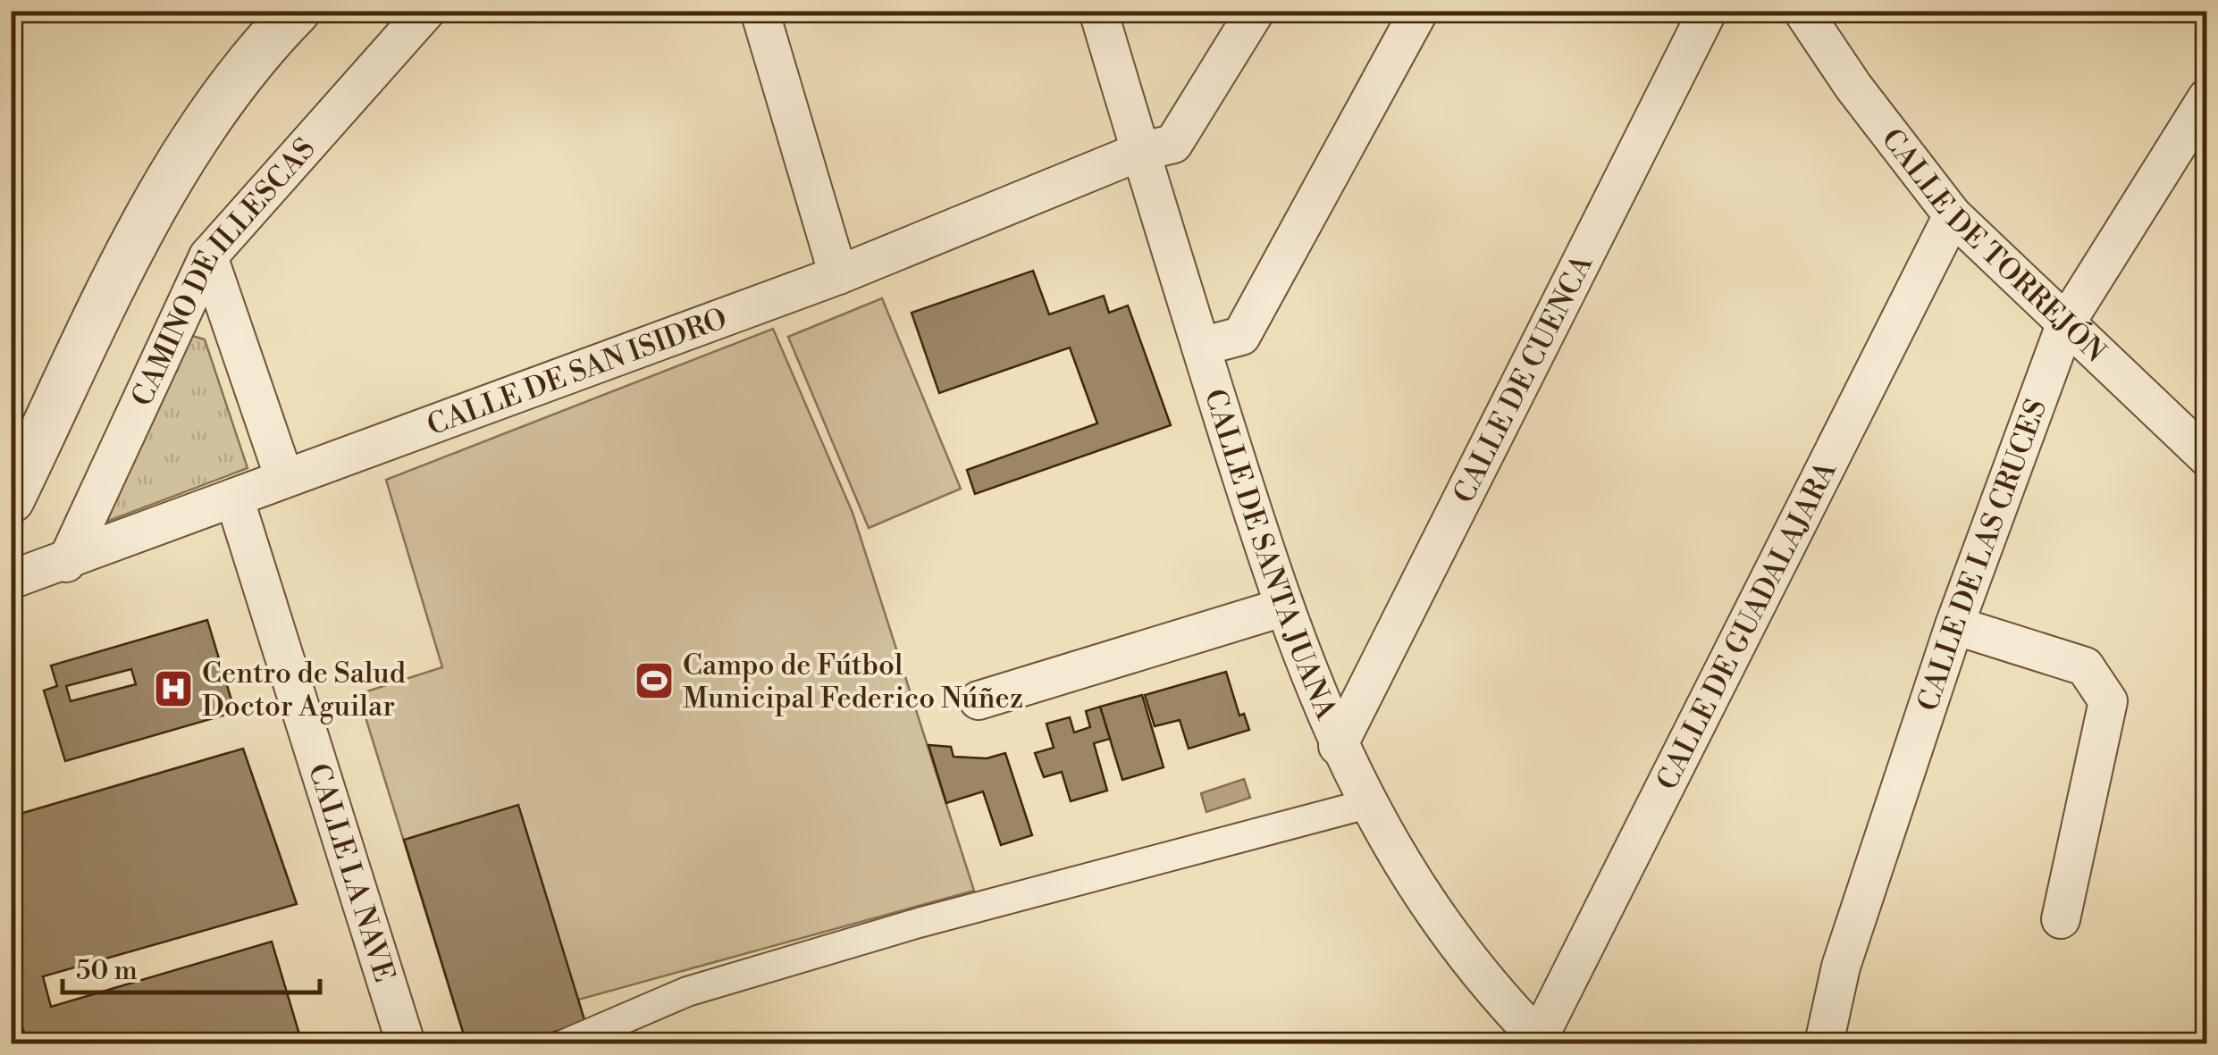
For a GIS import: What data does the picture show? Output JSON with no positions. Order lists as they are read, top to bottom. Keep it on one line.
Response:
{"streets":{"street":["CALLE DE TORREJÓN","CAMINO DE ILLESCAS","CALLE DE SAN ISIDRO","CALLE DE CUENCA","CALLE DE SANTA JUANA","CALLE DE LAS CRUCES","CALLE DE GUADALAJARA","CALLE LA NAVE"]},"crossings":[["CALLE DE TORREJÓN","CALLE DE LAS CRUCES"],["CALLE DE TORREJÓN","CALLE DE GUADALAJARA"],["CAMINO DE ILLESCAS","CALLE DE SAN ISIDRO"],["CALLE DE SAN ISIDRO","CALLE DE SANTA JUANA"],["CALLE DE SAN ISIDRO","CALLE LA NAVE"],["CALLE DE CUENCA","CALLE DE SANTA JUANA"],["CALLE DE SANTA JUANA","CALLE DE GUADALAJARA"]],"places":{"sports":["Campo de Fútbol Municipal Federico Núñez"],"hospital":["Centro de Salud Doctor Aguilar"]},"scale_bar":"50 m"}
